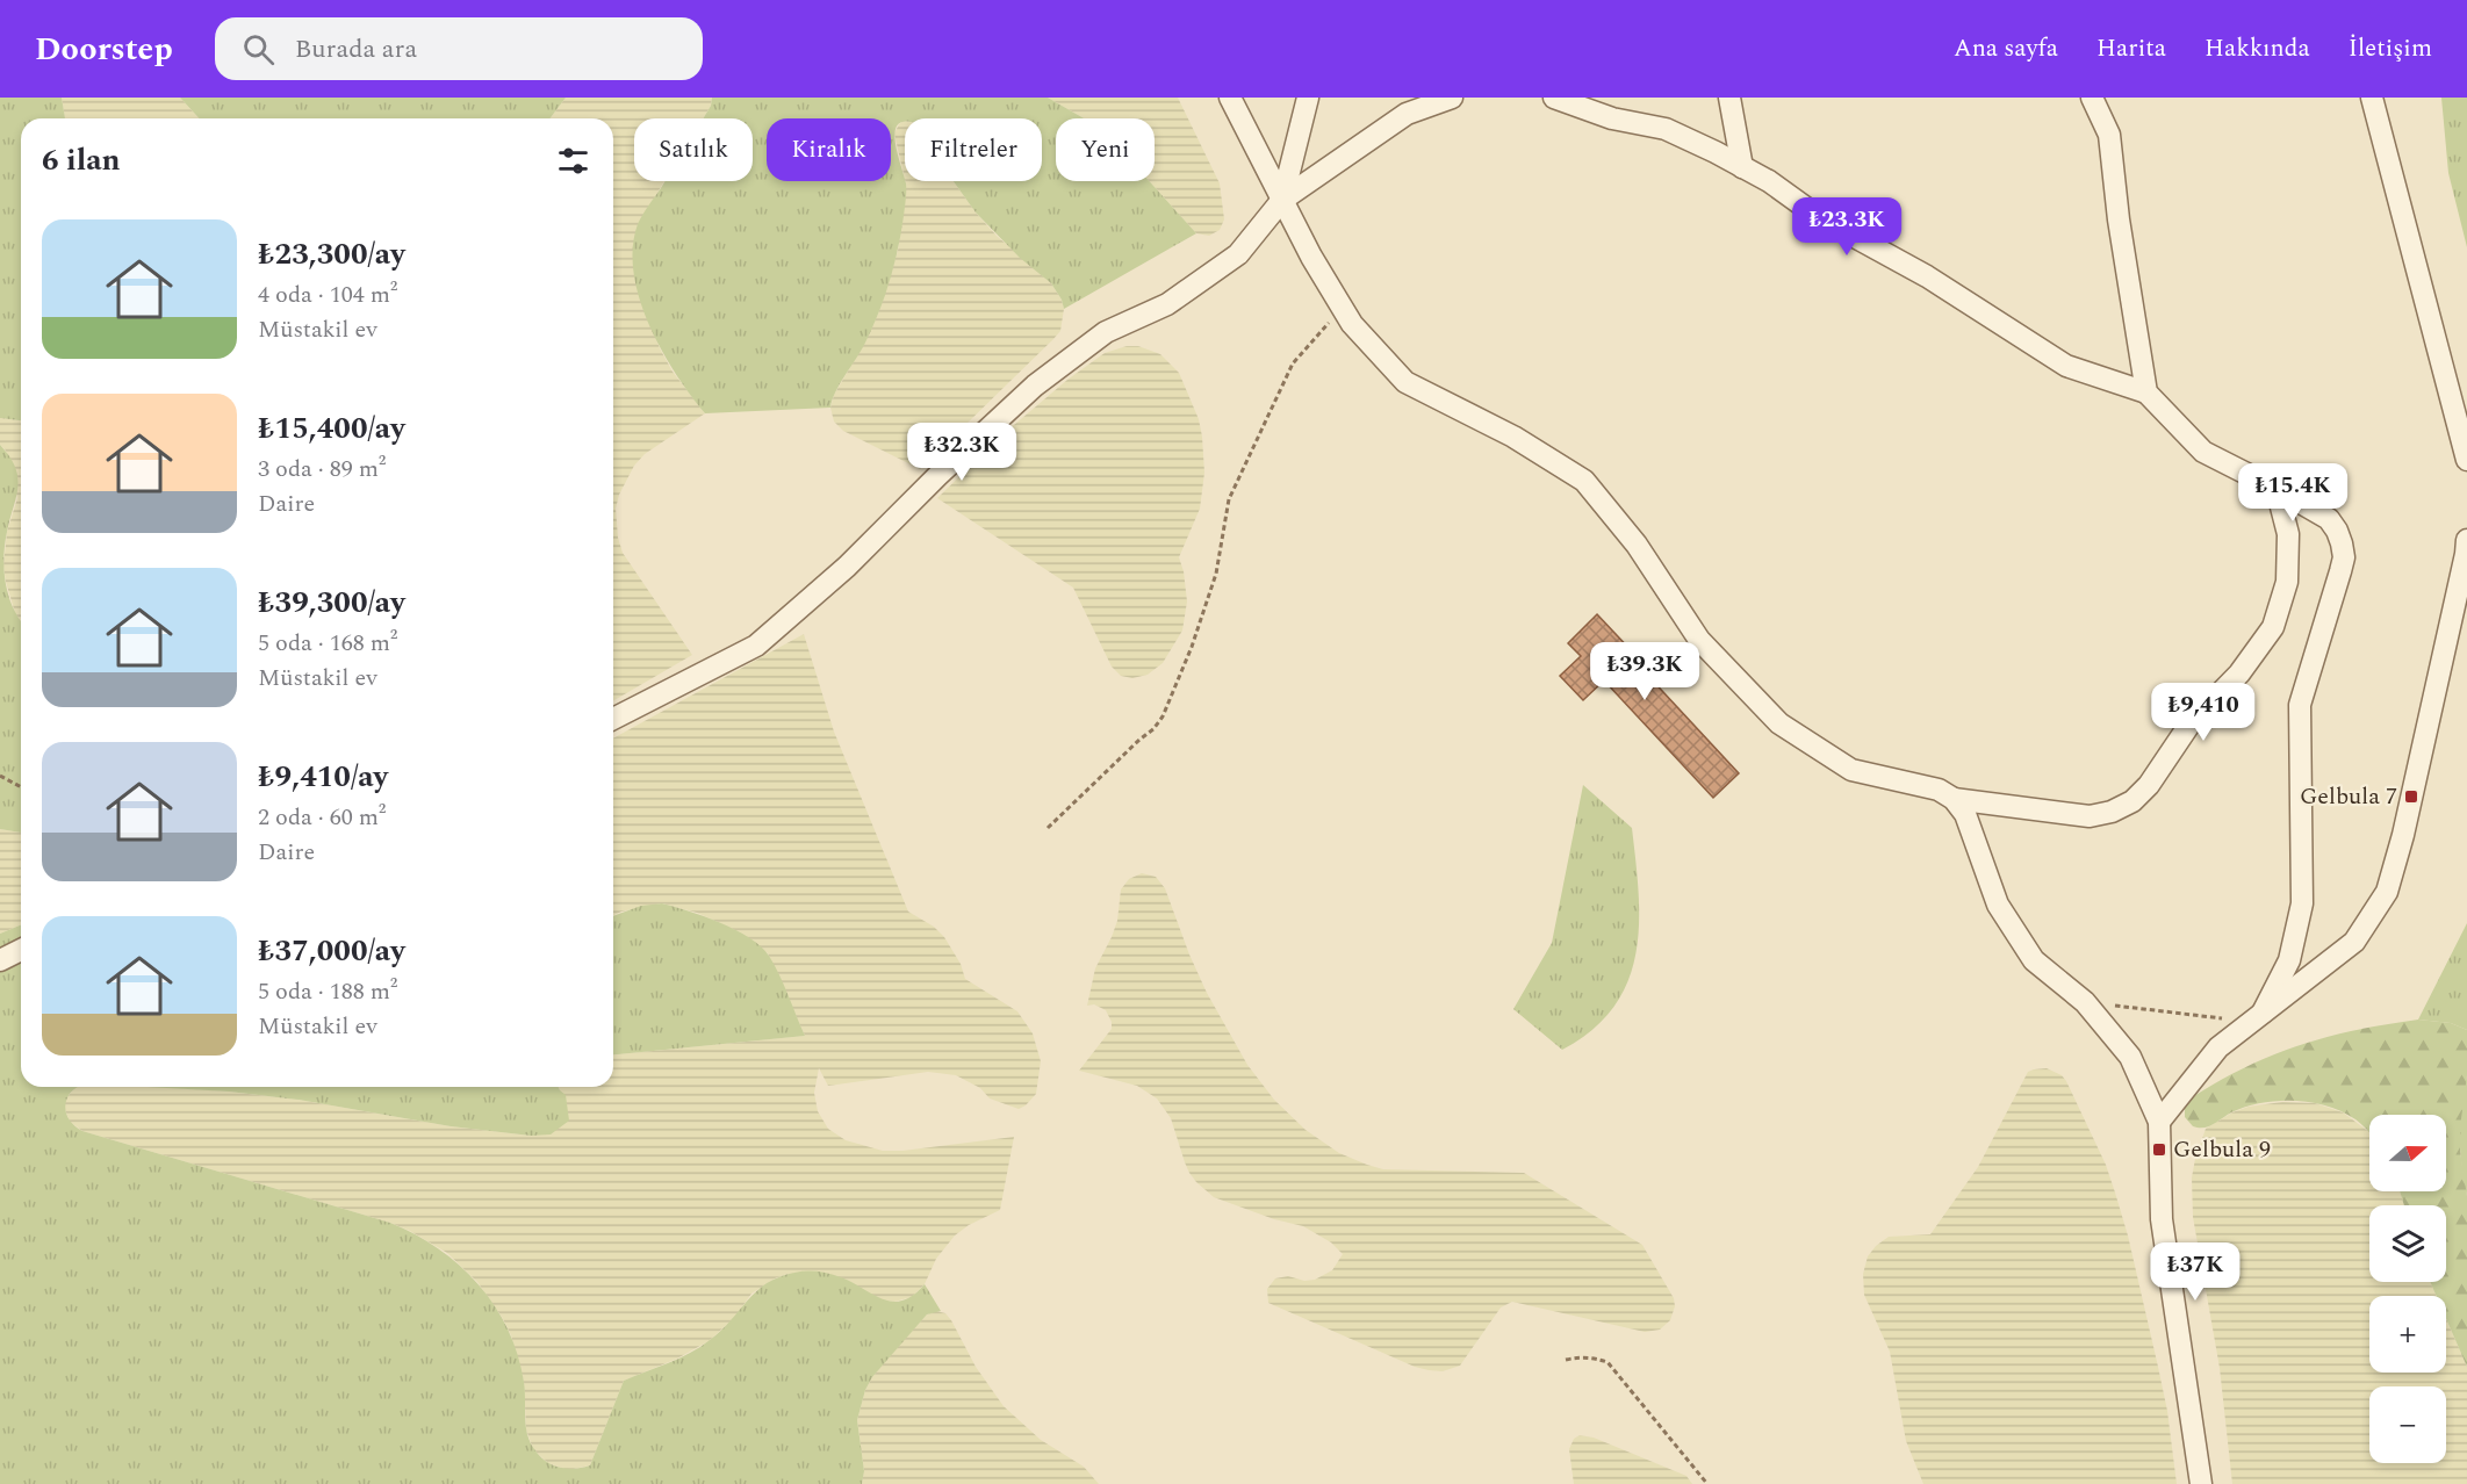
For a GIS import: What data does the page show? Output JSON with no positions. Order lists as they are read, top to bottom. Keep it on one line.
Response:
{"places":{"transit":["Gelbula 7","Gelbula 9"]},"north":"right","page":{"header":"Doorstep","search":"Burada ara","nav":["Ana sayfa","Harita","Hakkında","İletişim"],"chip":["Satılık","Kiralık","Filtreler","Yeni"],"heading":"6 ilan","price":["₺23.3K","₺32.3K","₺15.4K","₺39.3K","₺9,410","₺37K"],"list":[{"name":"₺23,300/ay","note":"4 oda · 104 m² · Müstakil ev"},{"name":"₺15,400/ay","note":"3 oda · 89 m² · Daire"},{"name":"₺39,300/ay","note":"5 oda · 168 m² · Müstakil ev"},{"name":"₺9,410/ay","note":"2 oda · 60 m² · Daire"},{"name":"₺37,000/ay","note":"5 oda · 188 m² · Müstakil ev"}],"map_buttons":["+","−"]}}
